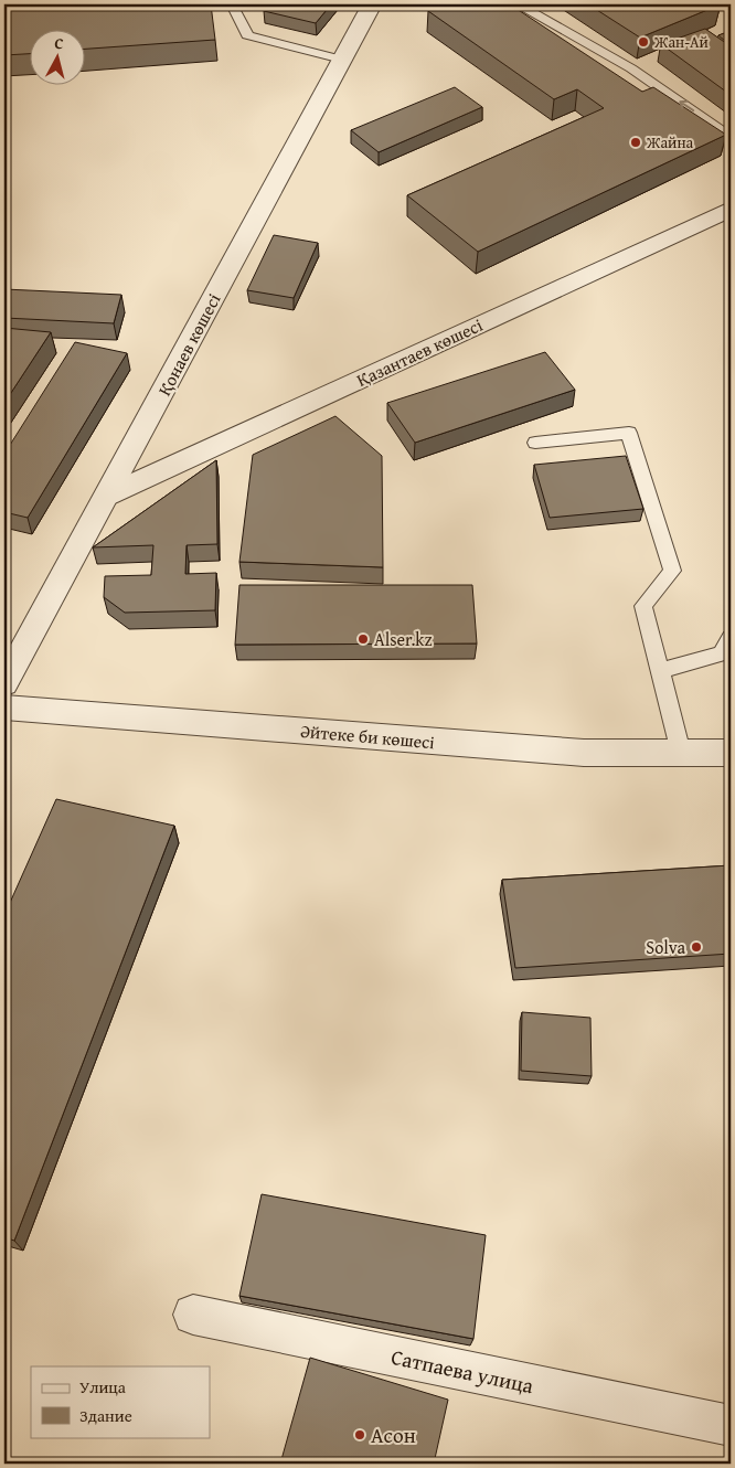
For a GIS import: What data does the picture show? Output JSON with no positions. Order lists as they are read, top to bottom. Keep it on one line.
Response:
{"streets":{"street":["Қонаев көшесі","Қазантаев көшесі","Әйтеке би көшесі","Сатпаева улица"]},"crossings":[["Қонаев көшесі","Қазантаев көшесі"]],"places":["Жан-Ай","Жайна","Alser.kz","Solva","Асон"],"legend":["Улица","Здание"],"north":"top"}
